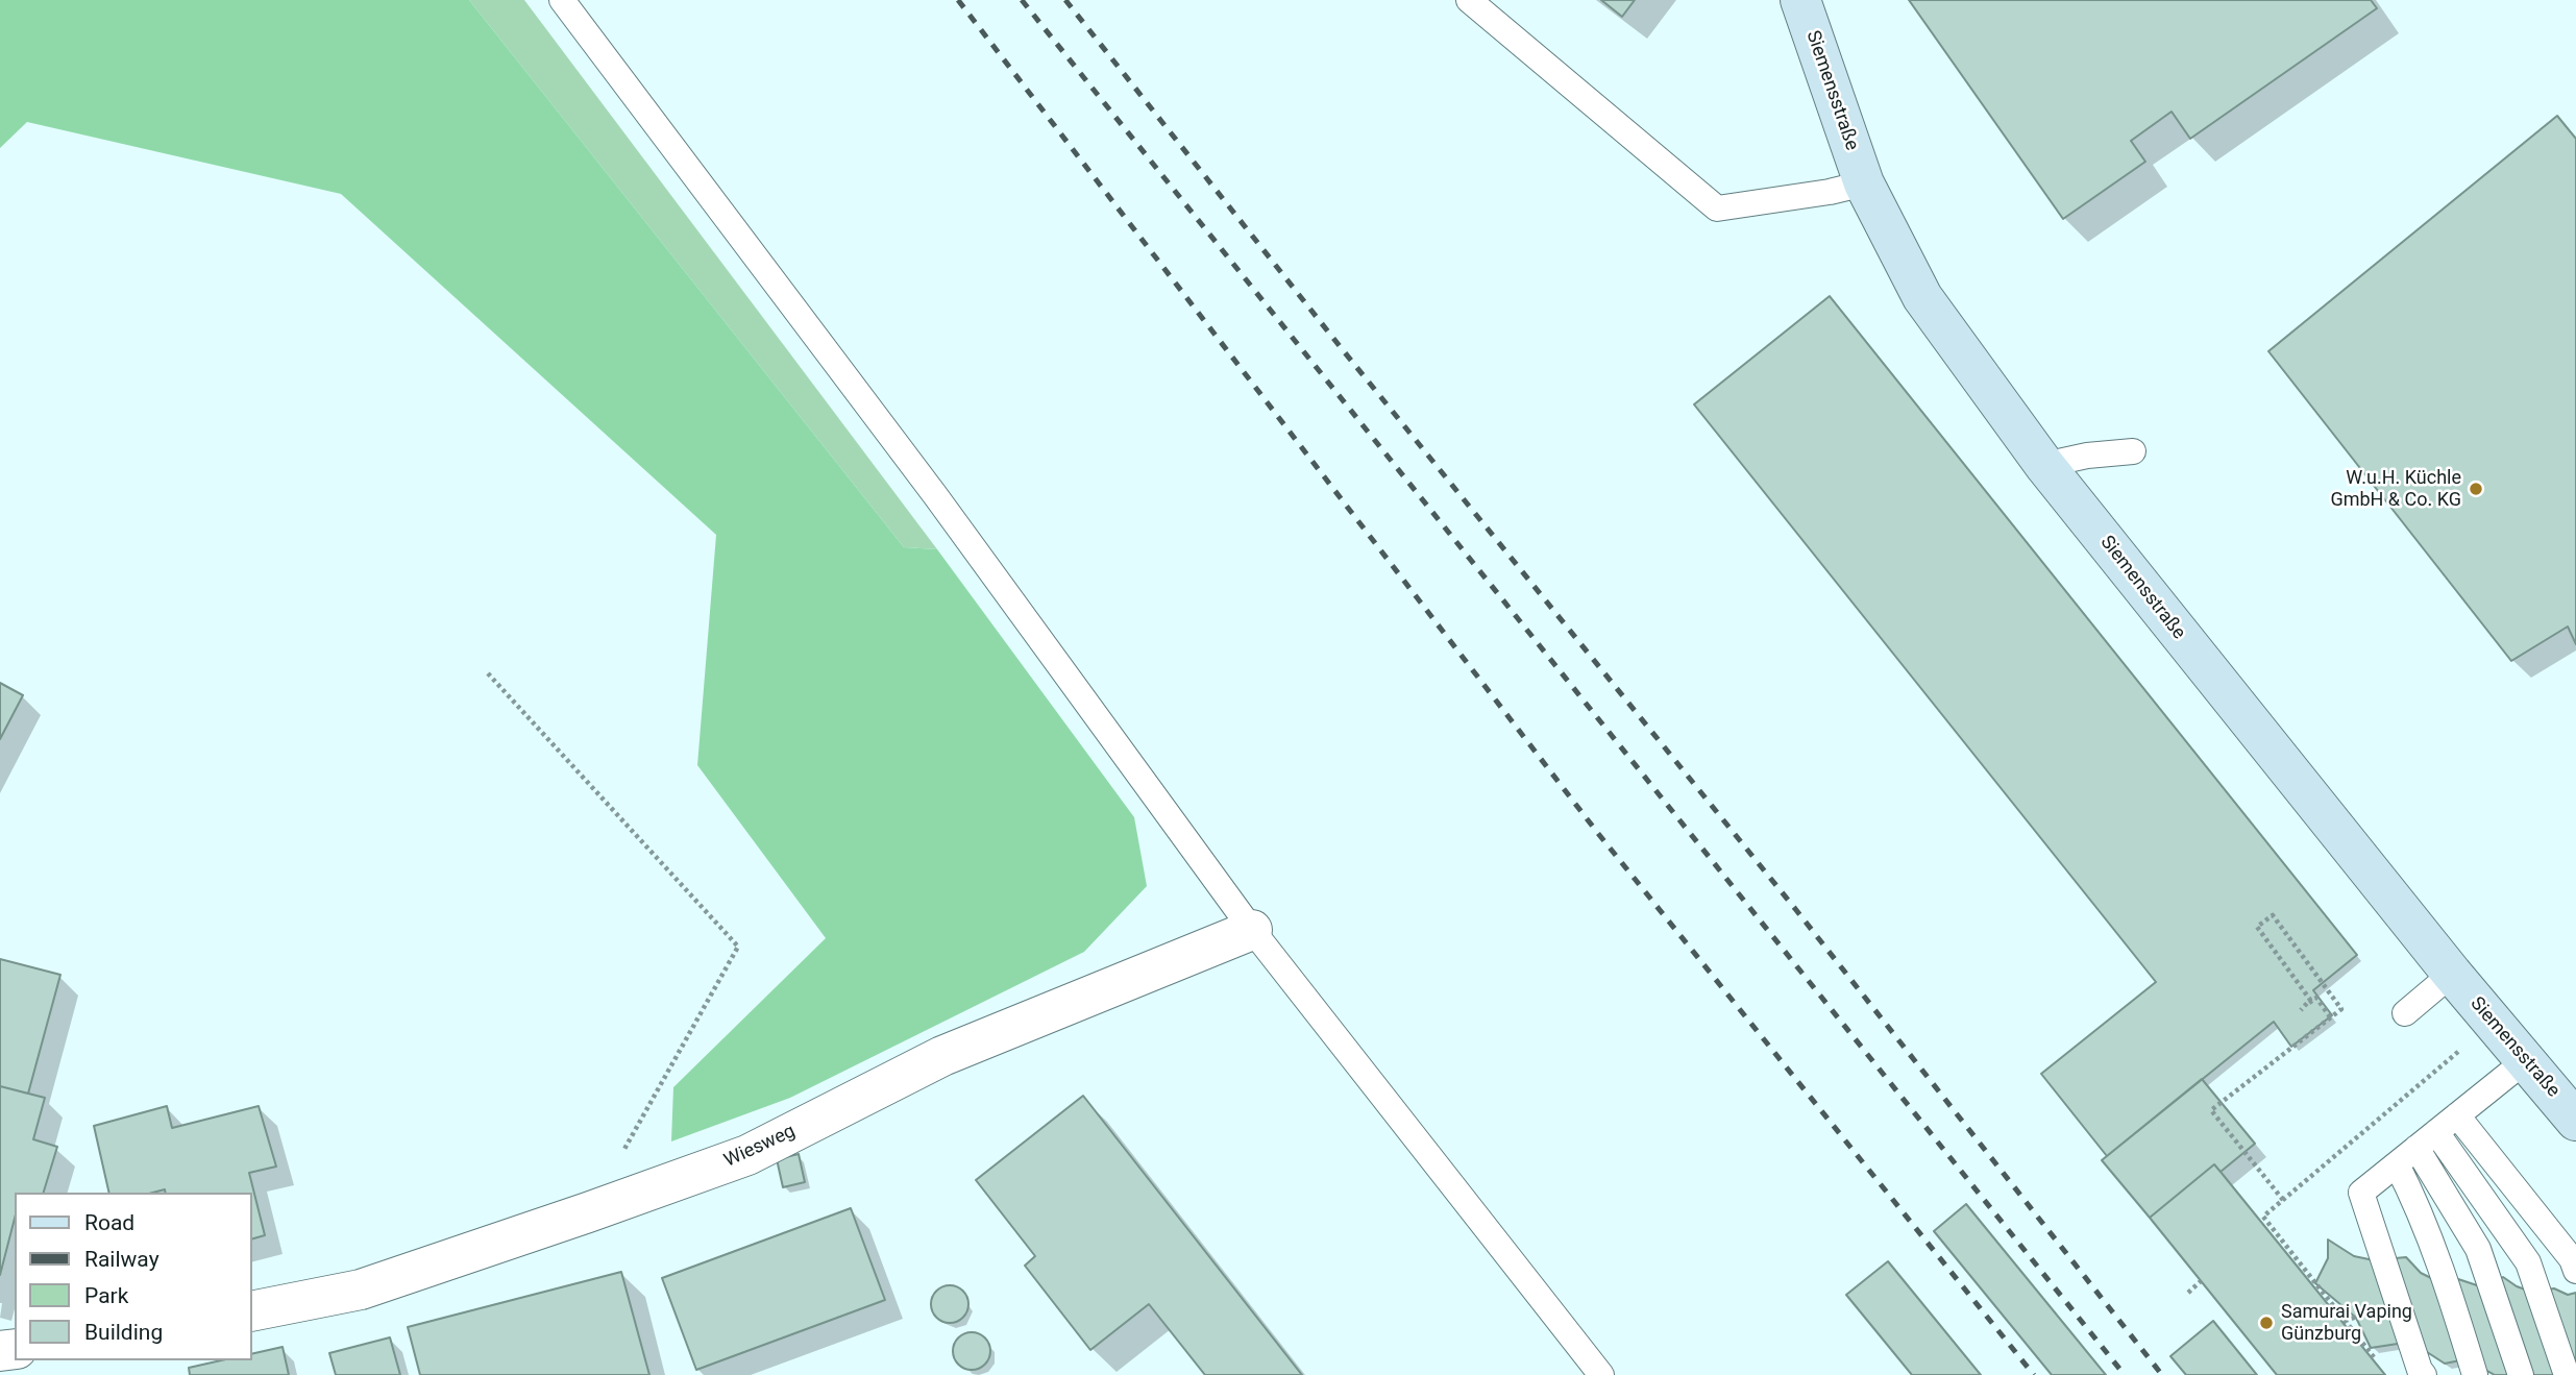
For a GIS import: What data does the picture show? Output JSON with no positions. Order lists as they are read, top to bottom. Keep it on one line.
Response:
{"streets":{"main road":["Siemensstraße"],"street":["Wiesweg"]},"places":["W.u.H. Küchle GmbH & Co. KG","Samurai Vaping Günzburg"],"legend":["Road","Railway","Park","Building"]}
